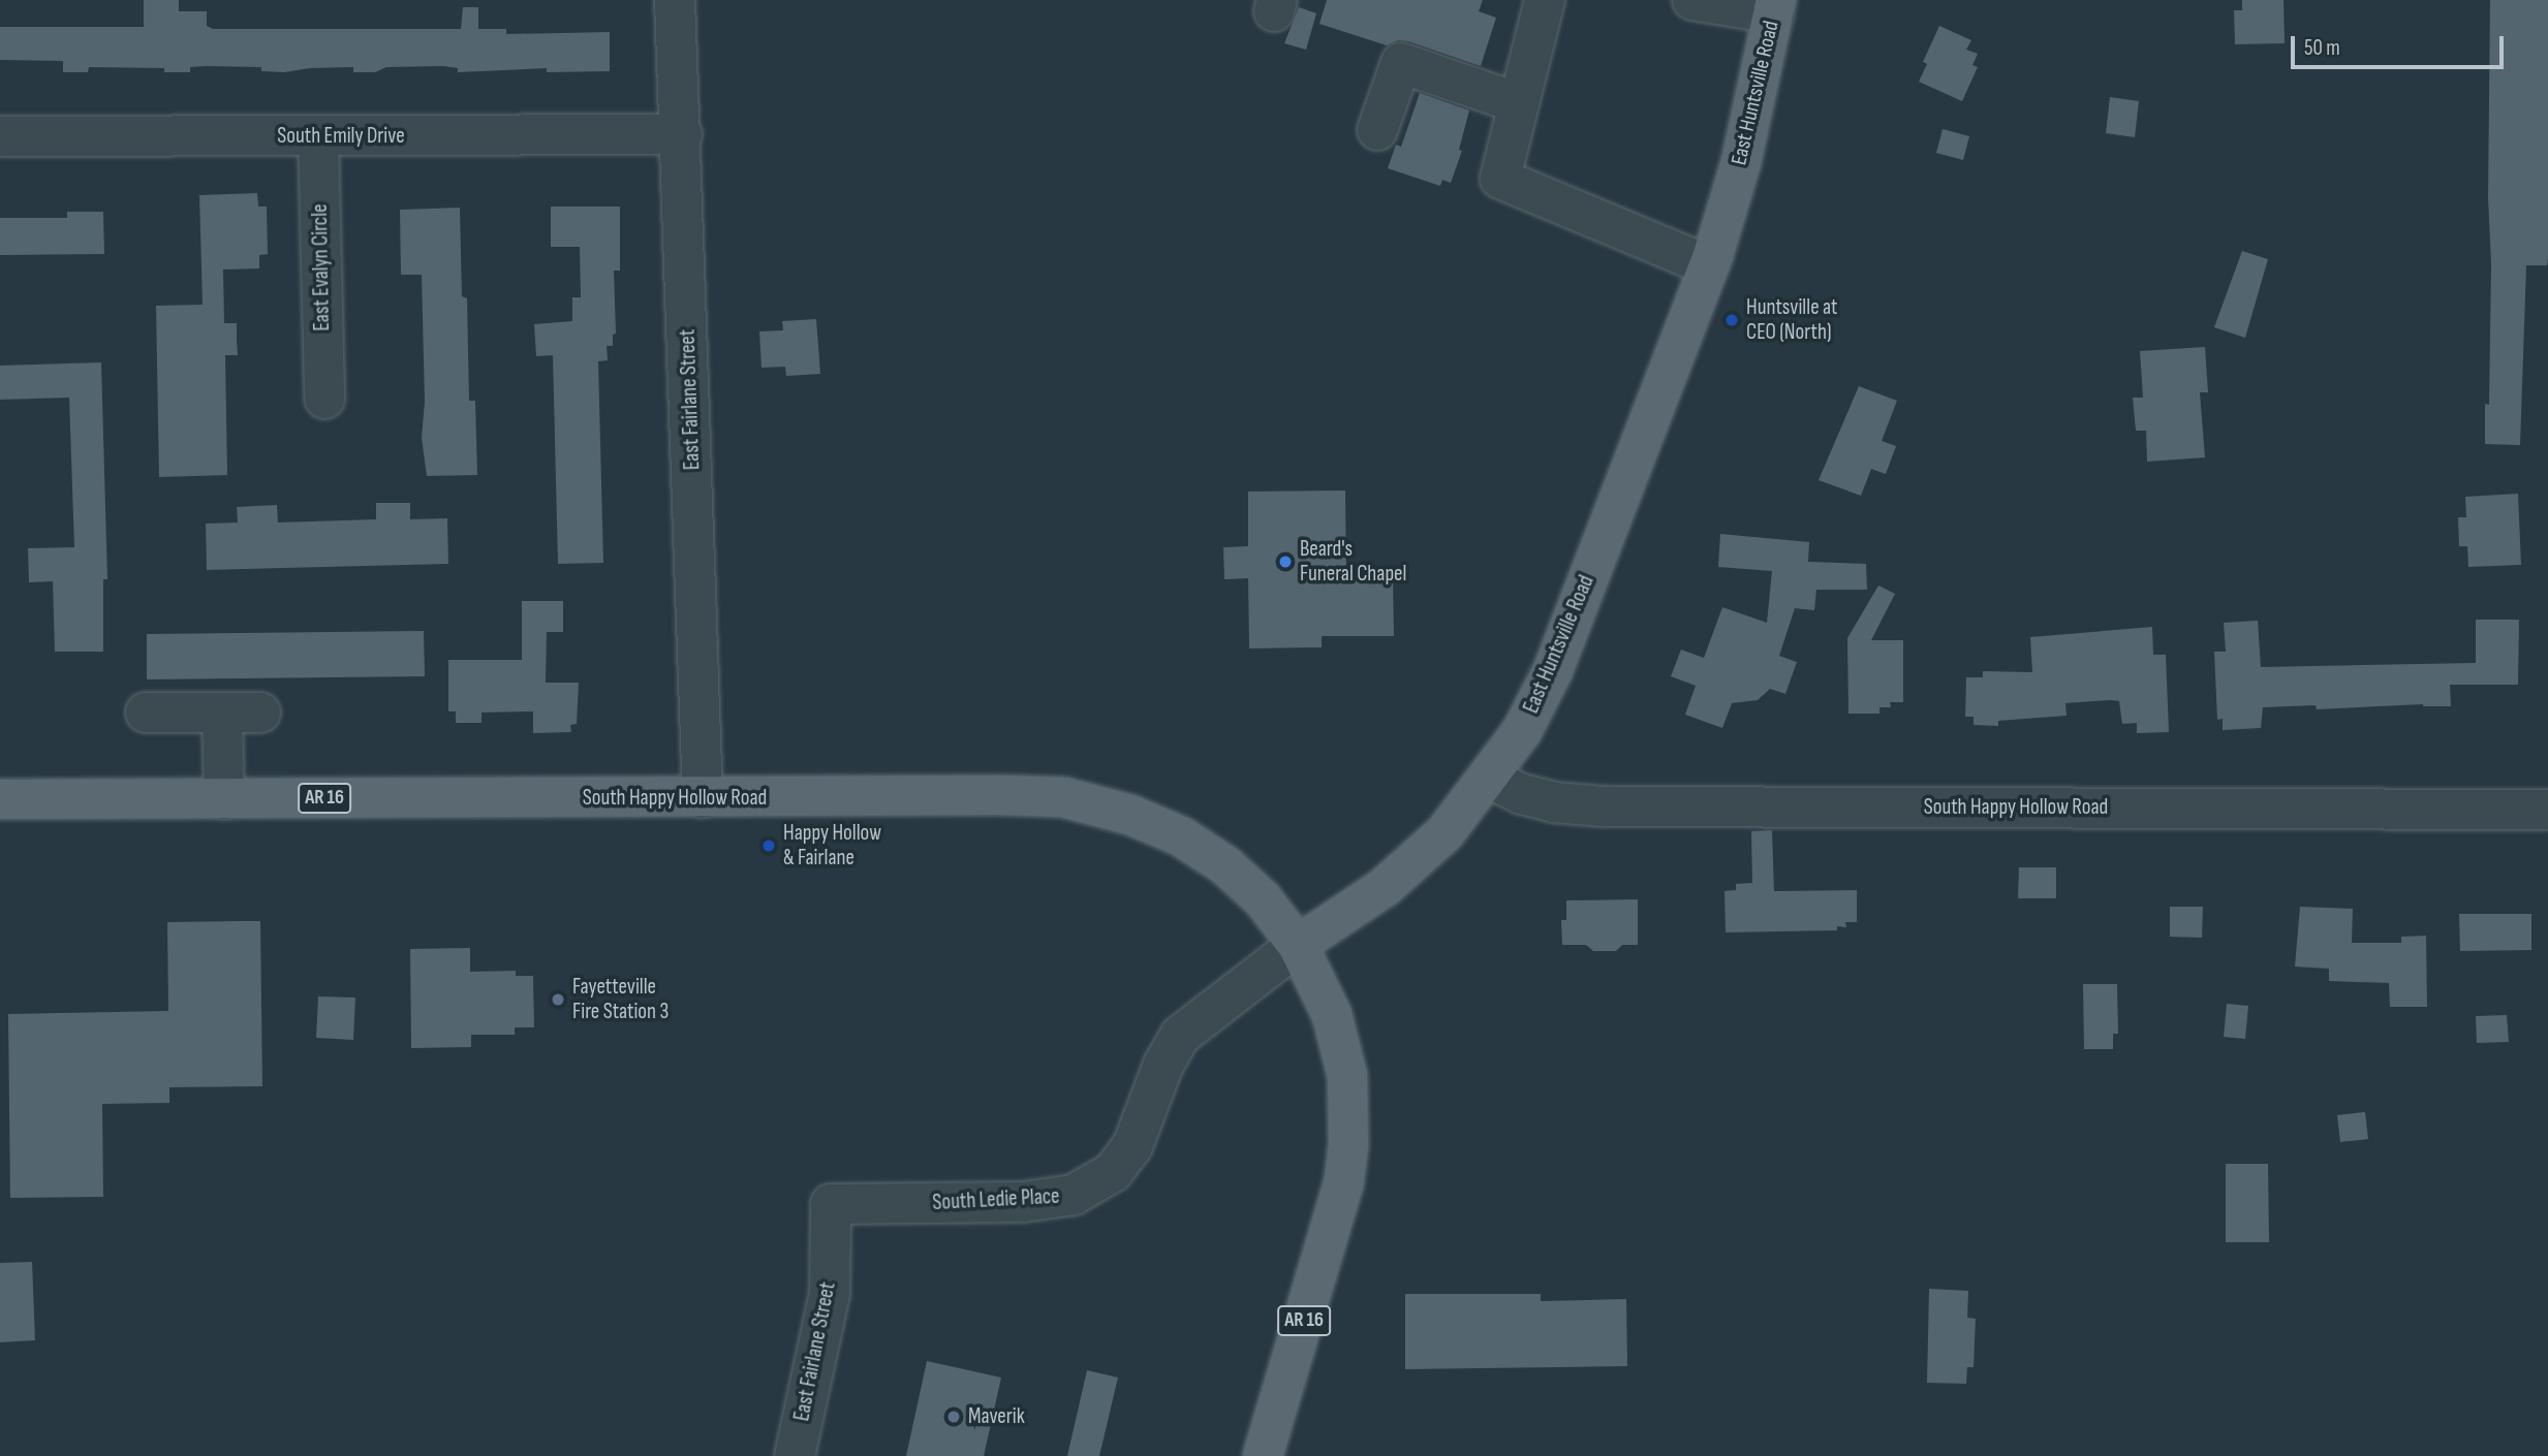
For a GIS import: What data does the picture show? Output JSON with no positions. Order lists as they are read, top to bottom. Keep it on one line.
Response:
{"streets":{"main road":["East Huntsville Road","AR 16","South Happy Hollow Road"],"street":["South Emily Drive","East Evalyn Circle","East Fairlane Street","South Ledie Place"]},"crossings":[["East Huntsville Road","AR 16"],["East Huntsville Road","South Happy Hollow Road"],["East Huntsville Road","South Ledie Place"],["South Emily Drive","East Evalyn Circle"],["South Emily Drive","East Fairlane Street"],["East Fairlane Street","South Happy Hollow Road"],["East Fairlane Street","South Ledie Place"],["AR 16","South Happy Hollow Road"],["AR 16","South Ledie Place"],["South Happy Hollow Road","South Ledie Place"]],"places":["Huntsville at CEO (North)","Beard's Funeral Chapel","Happy Hollow & Fairlane","Fayetteville Fire Station 3","Maverik"],"scale_bar":"50 m"}
